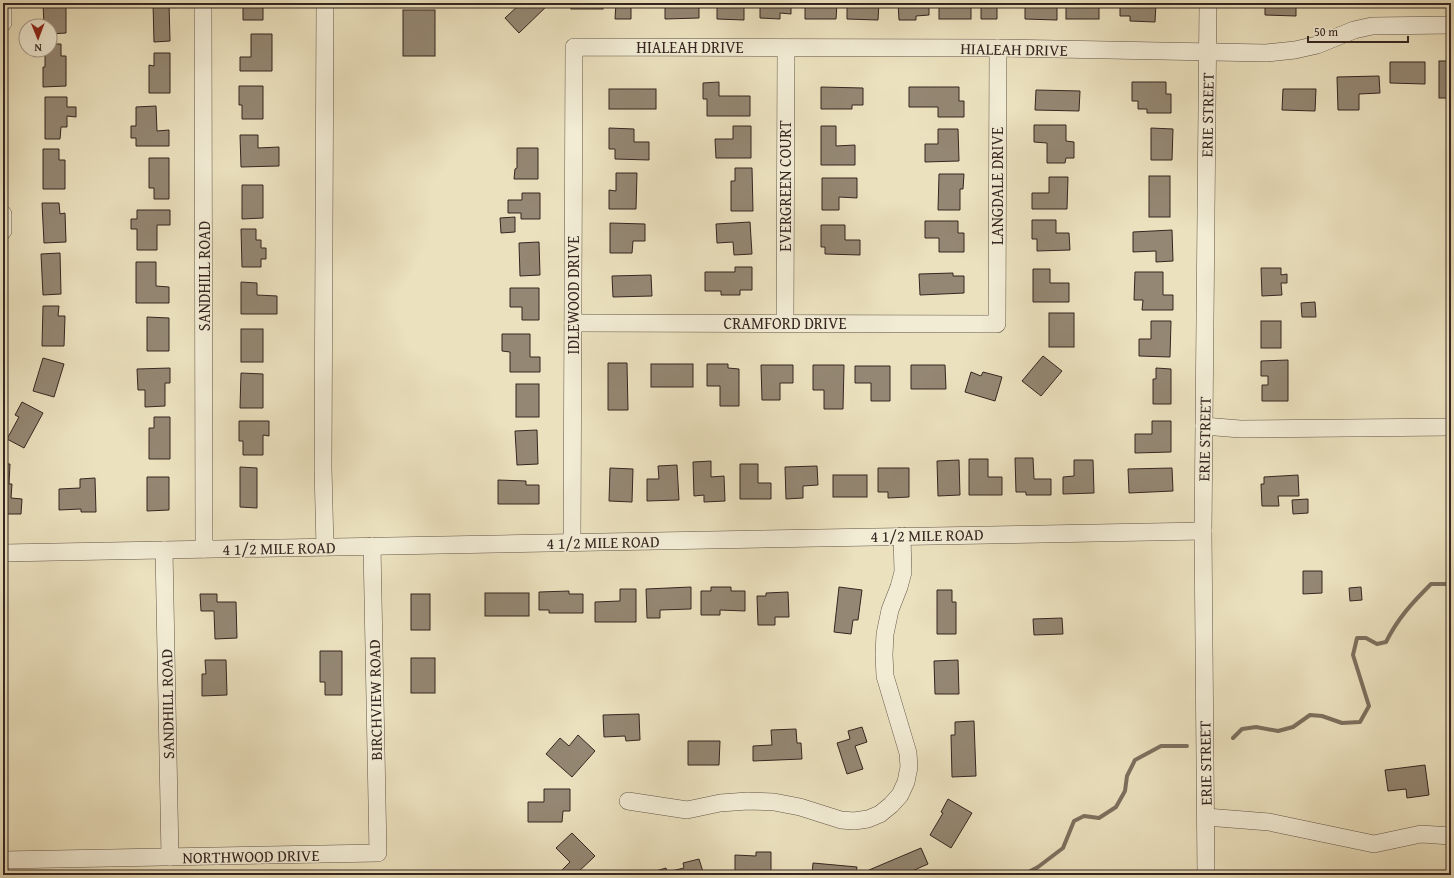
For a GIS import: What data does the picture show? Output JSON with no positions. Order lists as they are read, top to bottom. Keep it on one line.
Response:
{"streets":{"street":["HIALEAH DRIVE","ERIE STREET","EVERGREEN COURT","LANGDALE DRIVE","SANDHILL ROAD","IDLEWOOD DRIVE","CRAMFORD DRIVE","4 1/2 MILE ROAD","BIRCHVIEW ROAD","NORTHWOOD DRIVE"]},"crossings":[["HIALEAH DRIVE","ERIE STREET"],["HIALEAH DRIVE","EVERGREEN COURT"],["HIALEAH DRIVE","LANGDALE DRIVE"],["HIALEAH DRIVE","IDLEWOOD DRIVE"],["ERIE STREET","4 1/2 MILE ROAD"],["EVERGREEN COURT","CRAMFORD DRIVE"],["LANGDALE DRIVE","CRAMFORD DRIVE"],["SANDHILL ROAD","4 1/2 MILE ROAD"],["SANDHILL ROAD","NORTHWOOD DRIVE"],["IDLEWOOD DRIVE","CRAMFORD DRIVE"],["IDLEWOOD DRIVE","4 1/2 MILE ROAD"],["4 1/2 MILE ROAD","BIRCHVIEW ROAD"],["BIRCHVIEW ROAD","NORTHWOOD DRIVE"]],"scale_bar":"50 m","north":"bottom"}
